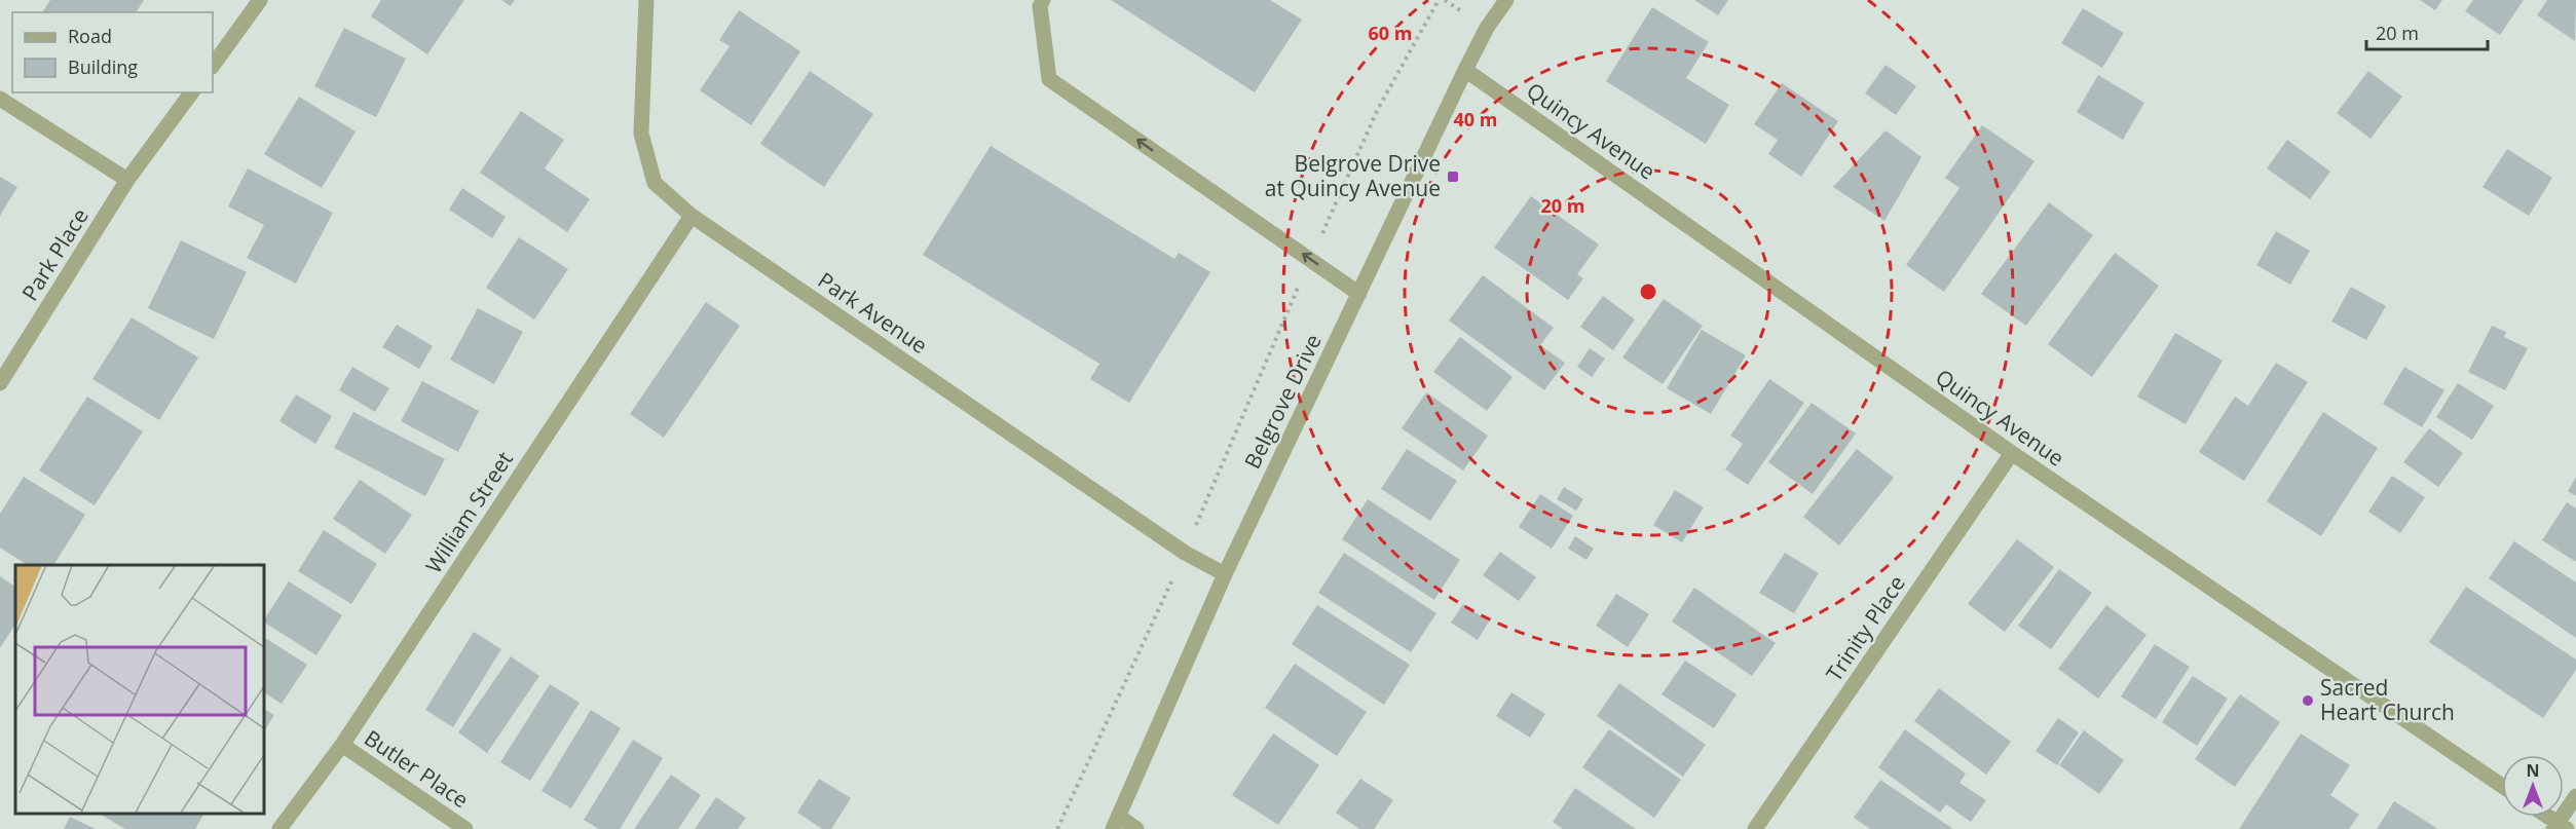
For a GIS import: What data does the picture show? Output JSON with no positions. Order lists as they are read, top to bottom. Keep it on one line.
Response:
{"streets":{"street":["Quincy Avenue","Park Place","Park Avenue","Belgrove Drive","William Street","Trinity Place","Butler Place"]},"crossings":[["Quincy Avenue","Belgrove Drive"],["Quincy Avenue","Trinity Place"],["Park Avenue","Belgrove Drive"],["Park Avenue","William Street"],["William Street","Butler Place"]],"places":{"transit":["Belgrove Drive at Quincy Avenue"],"other":["Sacred Heart Church"]},"legend":["Road","Building"],"scale_bar":"20 m","north":"top","rings":["60 m","40 m","20 m"]}
